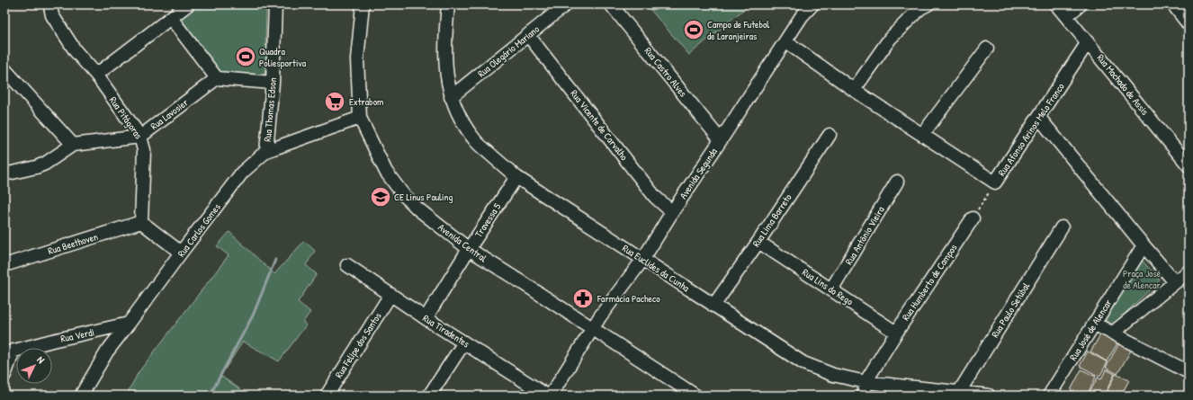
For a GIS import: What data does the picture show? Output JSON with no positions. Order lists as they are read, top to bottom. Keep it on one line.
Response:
{"streets":{"street":["Rua Olegário Mariano","Rua Castro Alves","Rua Machado de Assis","Rua Thomas Edson","Rua Lavosier","Rua Pitágoras","Rua Vicente de Carvalho","Rua Afonso Arinos Melo Franco","Avenida Segunda","Travessa 5","Rua Lima Barreto","Rua Carlos Gomes","Rua Antônio Vieira","Avenida Central","Rua Beethoven","Rua Euclides da Cunha","Rua Humberto de Campos","Rua Lins do Rego","Rua Paulo Setúbal","Rua José de Alencar","Rua Tiradentes","Rua Verdi","Rua Felipe dos Santos"]},"crossings":[["Rua Olegário Mariano","Rua Vicente de Carvalho"],["Rua Olegário Mariano","Rua Euclides da Cunha"],["Rua Castro Alves","Avenida Segunda"],["Rua Machado de Assis","Rua Afonso Arinos Melo Franco"],["Rua Thomas Edson","Rua Carlos Gomes"],["Rua Lavosier","Rua Pitágoras"],["Rua Pitágoras","Rua Beethoven"],["Rua Vicente de Carvalho","Avenida Segunda"],["Rua Afonso Arinos Melo Franco","Avenida Segunda"],["Avenida Segunda","Avenida Central"],["Avenida Segunda","Rua Euclides da Cunha"],["Travessa 5","Avenida Central"],["Travessa 5","Rua Euclides da Cunha"],["Travessa 5","Rua Tiradentes"],["Rua Lima Barreto","Rua Euclides da Cunha"],["Rua Lima Barreto","Rua Lins do Rego"],["Rua Carlos Gomes","Avenida Central"],["Rua Carlos Gomes","Rua Verdi"],["Rua Antônio Vieira","Rua Lins do Rego"],["Rua Euclides da Cunha","Rua Humberto de Campos"],["Rua Euclides da Cunha","Rua Paulo Setúbal"],["Rua Humberto de Campos","Rua Lins do Rego"],["Rua Tiradentes","Rua Felipe dos Santos"]],"parks":["Praça José de Alencar"],"places":{"sports":["Campo de Futebol de Laranjeiras","Quadra Poliesportiva"],"supermarket":["Extrabom"],"school or university":["CE Linus Pauling"],"pharmacy":["Farmácia Pacheco"]},"north":"top right"}
